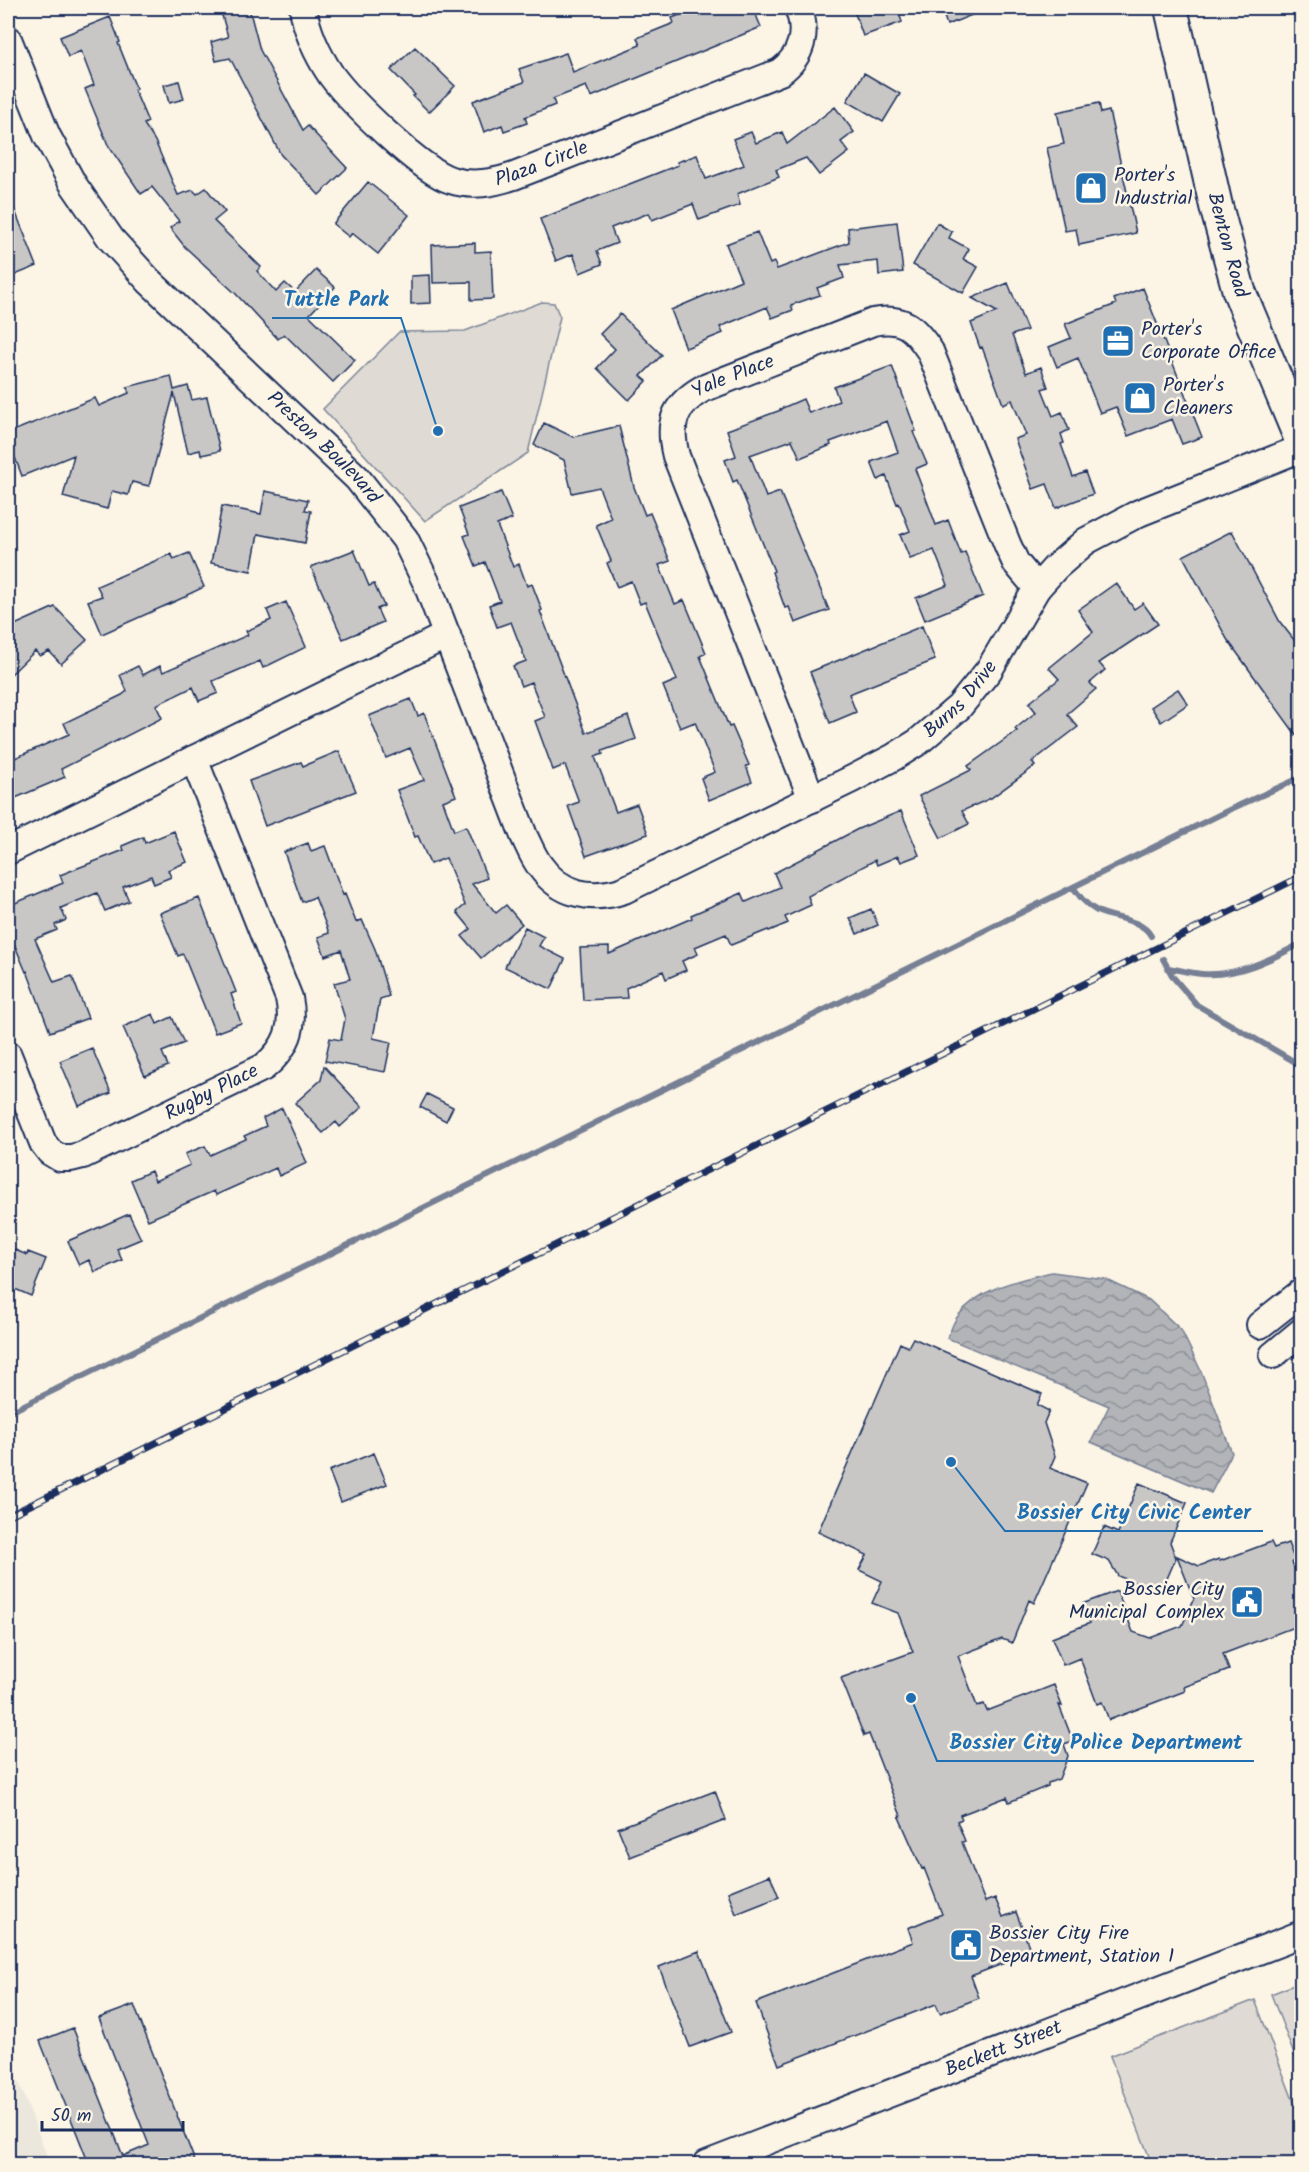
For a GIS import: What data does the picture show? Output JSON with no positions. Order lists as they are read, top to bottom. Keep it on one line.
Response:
{"streets":{"main road":["Benton Road"],"street":["Plaza Circle","Yale Place","Preston Boulevard","Burns Drive","Rugby Place","Beckett Street"]},"crossings":[["Yale Place","Burns Drive"],["Preston Boulevard","Burns Drive"]],"places":{"shop":["Porter's Industrial","Porter's Cleaners"],"office":["Porter's Corporate Office"],"other":["Tuttle Park","Bossier City Civic Center","Bossier City Police Department"],"public building":["Bossier City Municipal Complex","Bossier City Fire Department, Station 1"]},"scale_bar":"50 m"}
